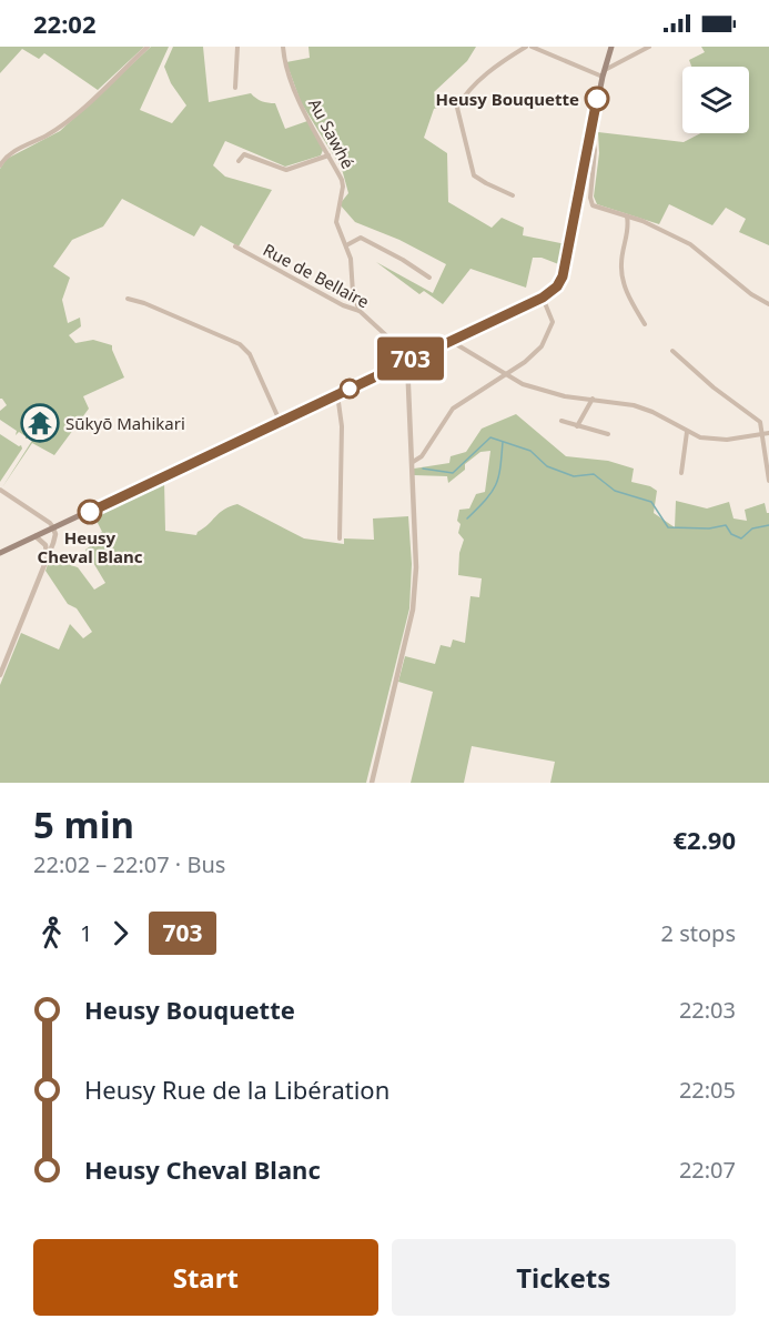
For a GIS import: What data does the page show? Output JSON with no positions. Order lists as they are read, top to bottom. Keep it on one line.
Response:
{"streets":{"street":["Au Sawhé","Rue de Bellaire"]},"crossings":[["Au Sawhé","Rue de Bellaire"]],"places":{"other":["Heusy Bouquette","Heusy Cheval Blanc"],"temple":["Sūkyō Mahikari"]},"lines":["bus line 703"],"page":{"status":"22:02","on_map":"703","heading":["5 min","22:02 – 22:07 · Bus","€2.90"],"legs":["1","703","2 stops"],"list":[{"name":"Heusy Bouquette","value":"22:03"},{"name":"Heusy Rue de la Libération","value":"22:05"},{"name":"Heusy Cheval Blanc","value":"22:07"}],"buttons":["Start","Tickets"]}}
